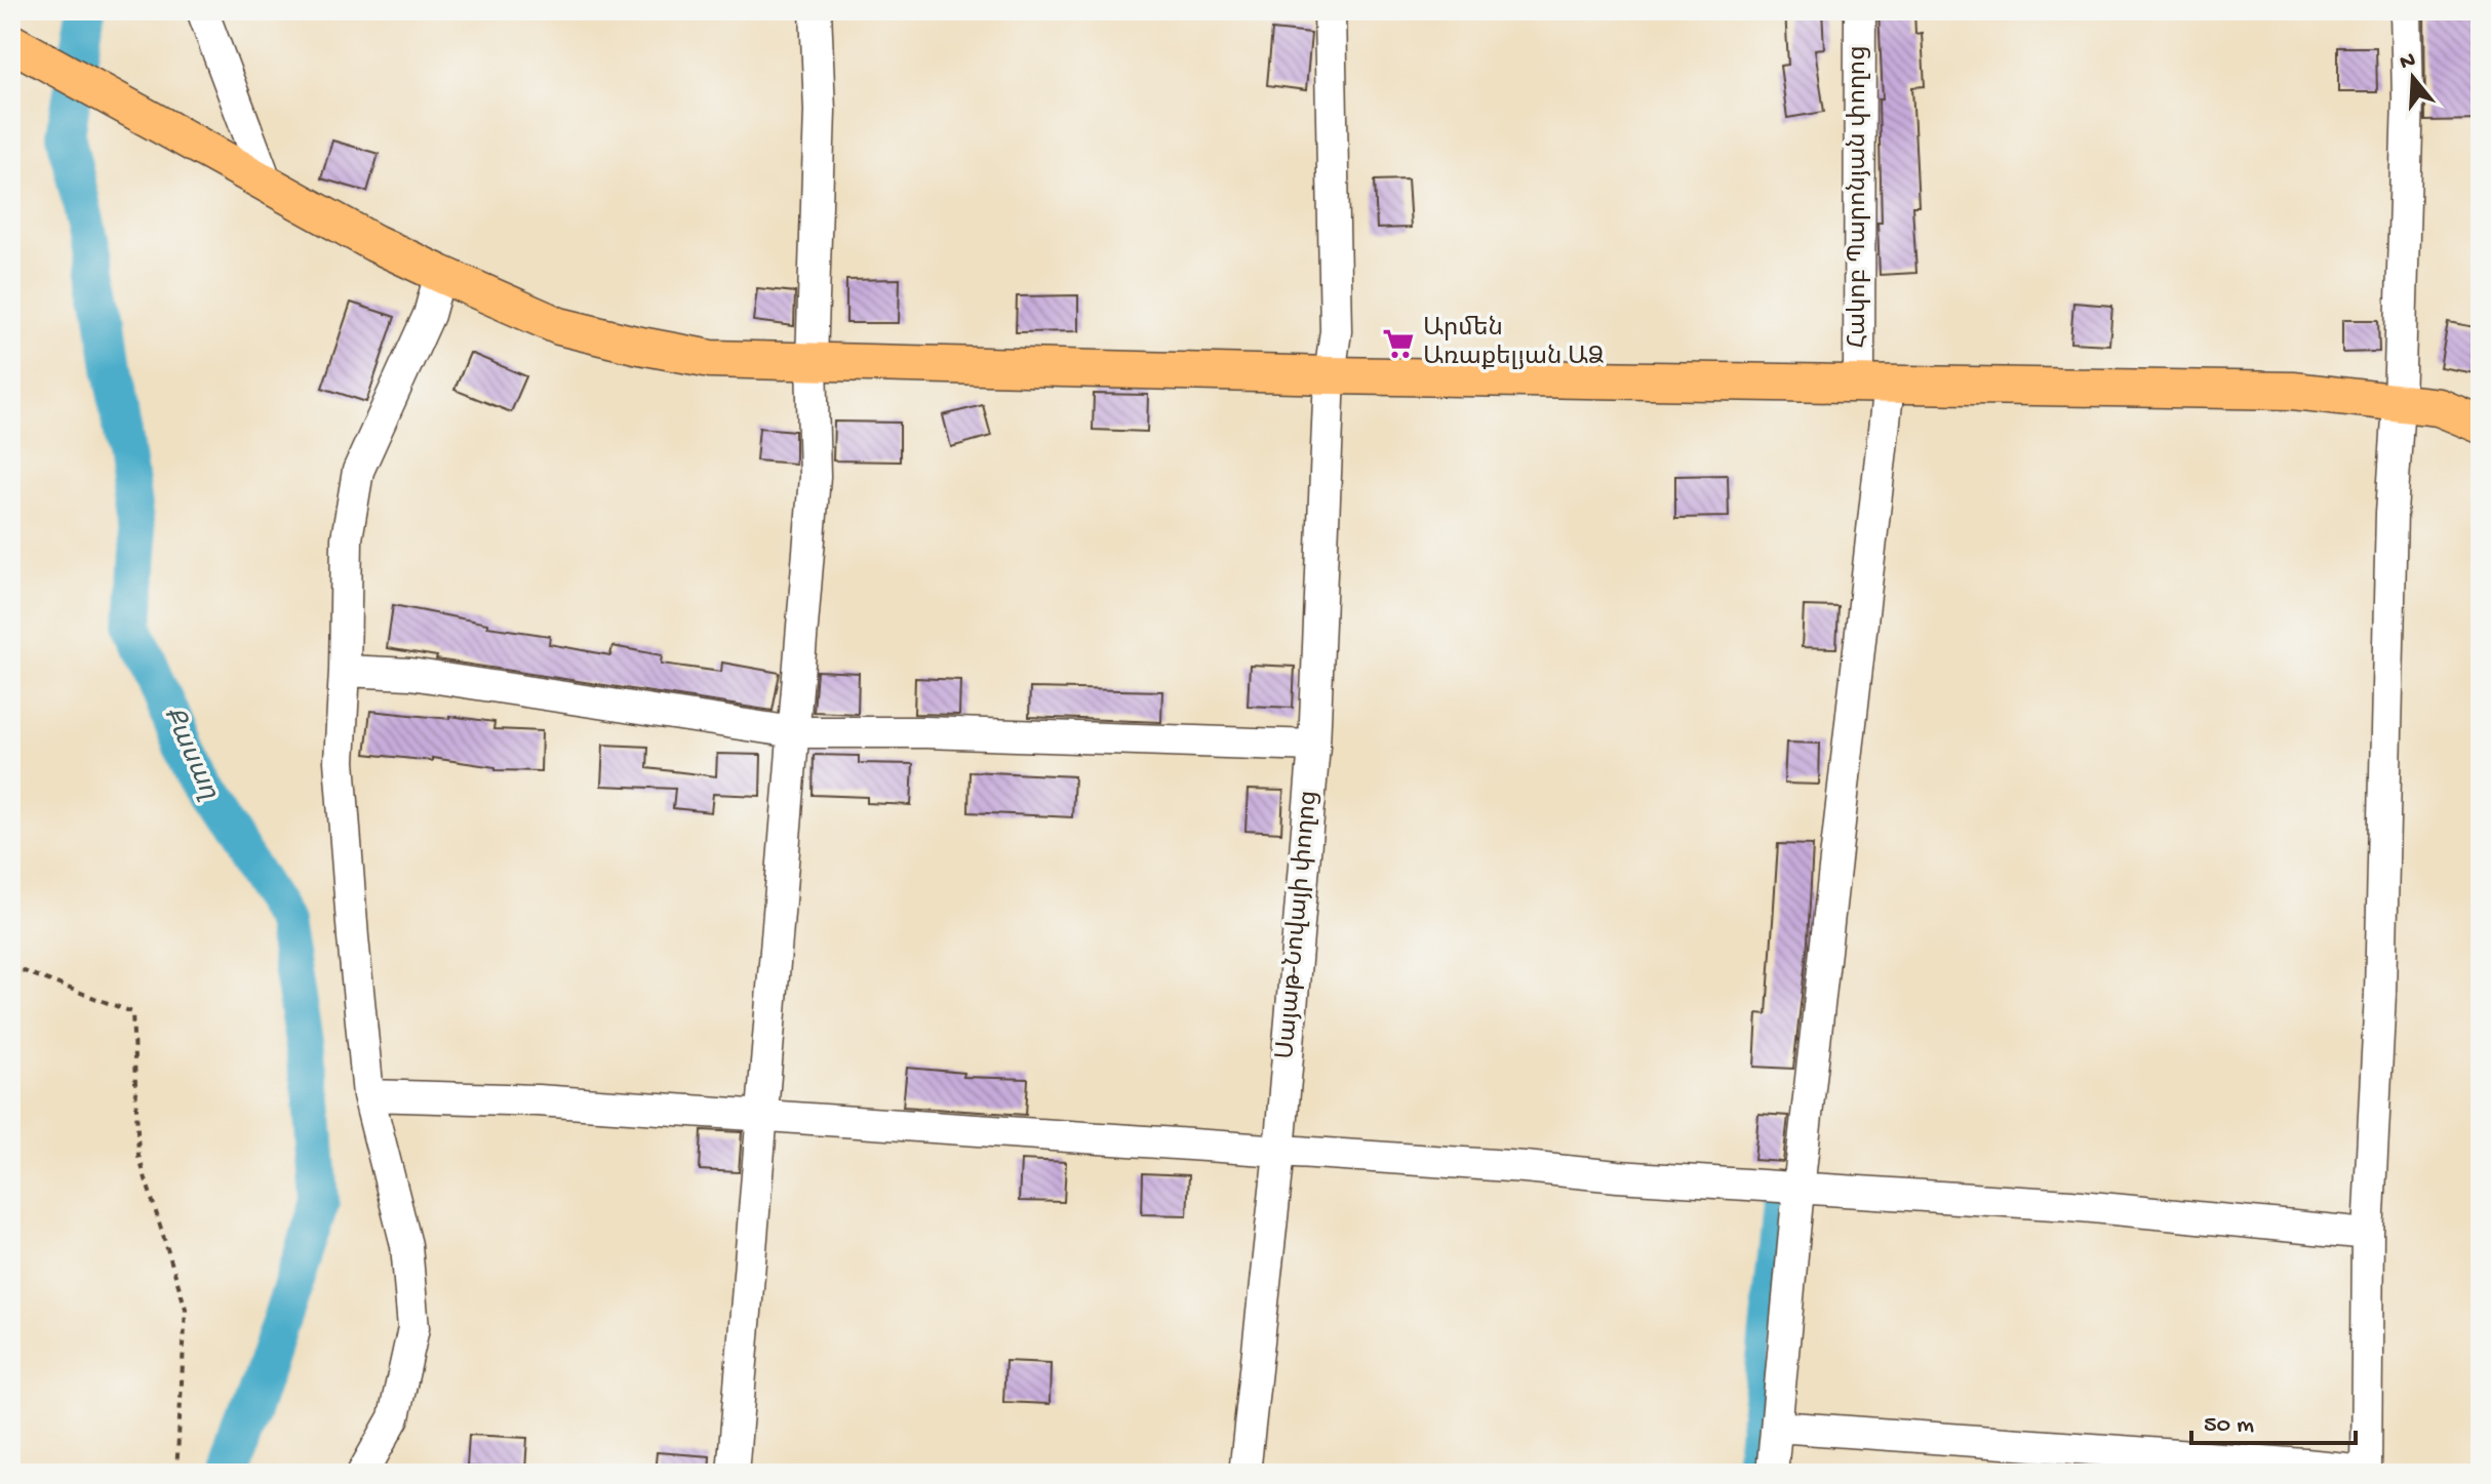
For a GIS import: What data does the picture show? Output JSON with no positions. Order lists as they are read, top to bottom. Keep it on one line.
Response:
{"streets":{"street":["Հակոբ Պարոնյան փողոց","Սայաթ-Նովայի փողոց"]},"water":["Քասաղ"],"places":{"supermarket":["Արմեն Առաքելյան ԱՁ"]},"scale_bar":"50 m","north":"top"}
